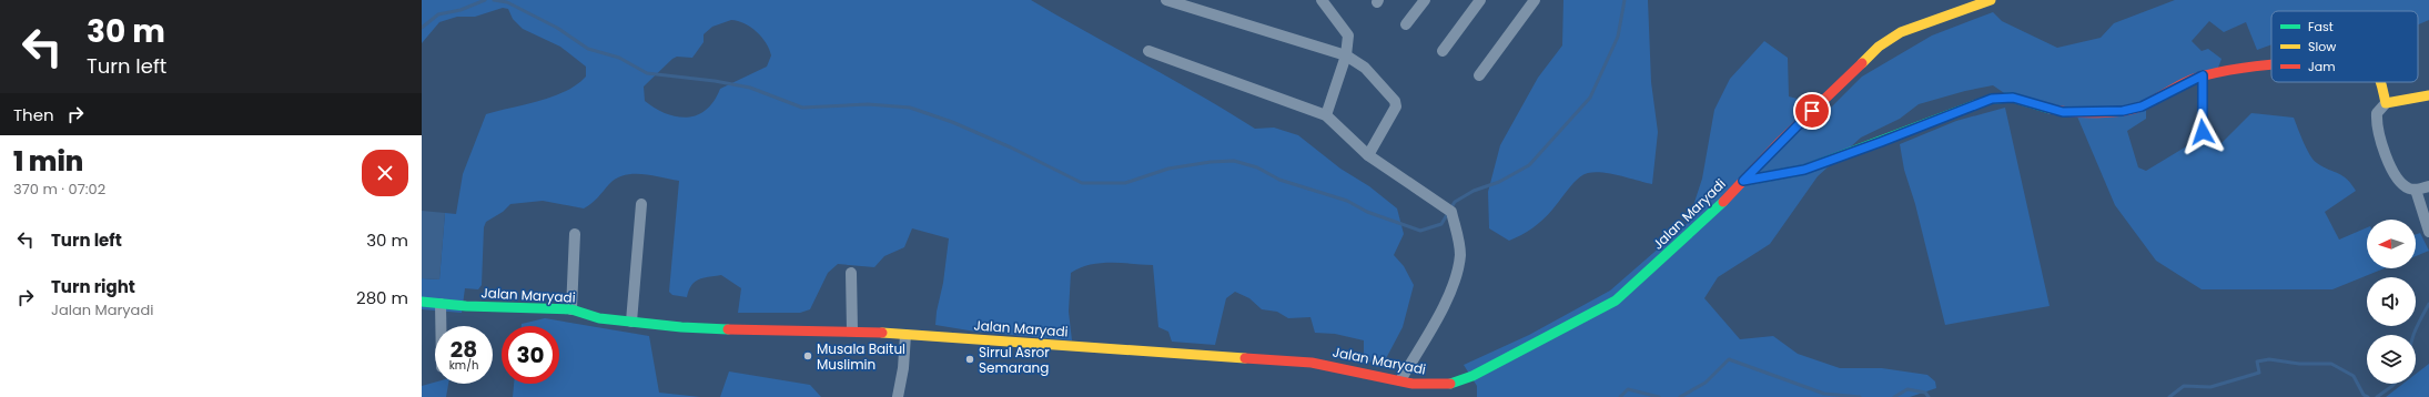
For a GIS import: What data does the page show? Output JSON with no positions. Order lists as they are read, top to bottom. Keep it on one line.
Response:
{"streets":{"street":["Jalan Maryadi"]},"places":["Musala Baitul Muslimin","Sirrul Asror Semarang"],"legend":["Fast","Slow","Jam"],"north":"left","page":{"turn":["30 m","Turn left"],"then":"Then","heading":["1 min","370 m · 07:02"],"list":[{"name":"Turn left","value":"30 m"},{"name":"Turn right","note":"Jalan Maryadi","value":"280 m"}],"speed":"28 km/h","limit":"30"}}
